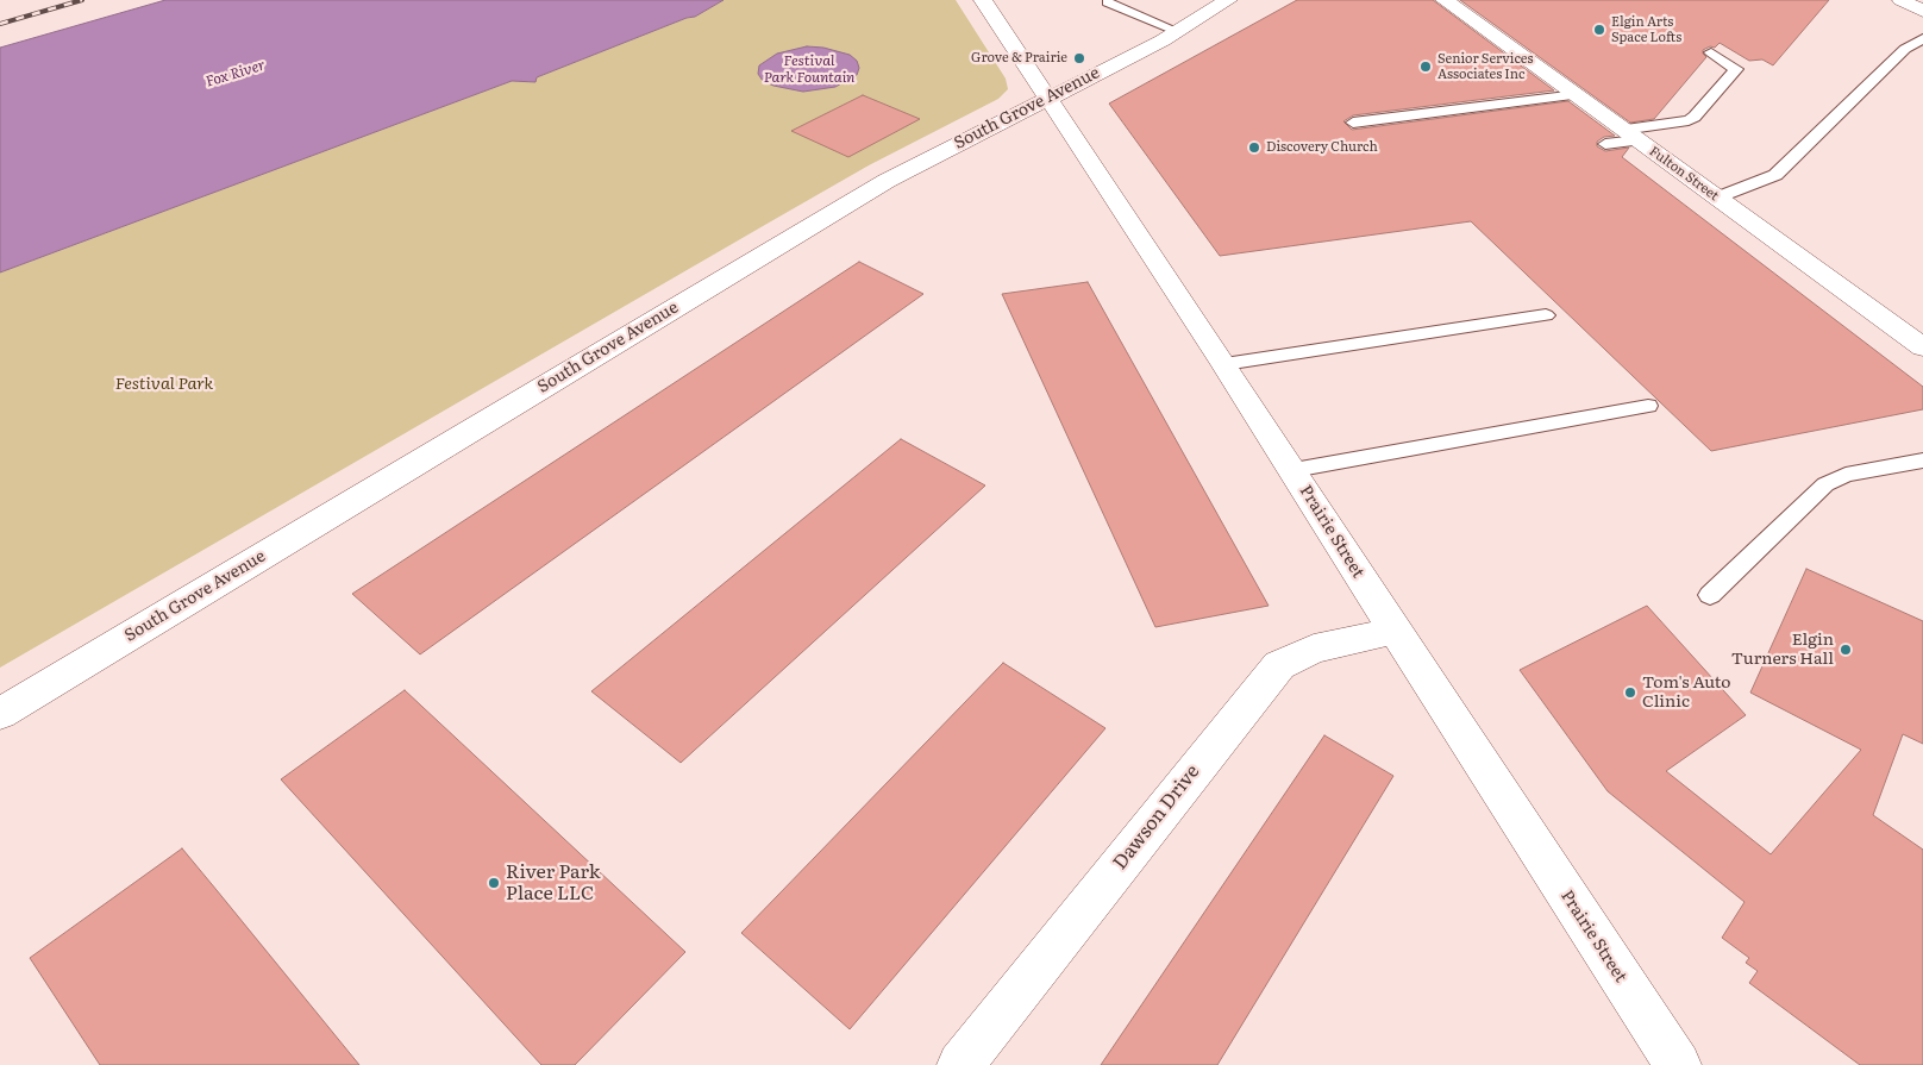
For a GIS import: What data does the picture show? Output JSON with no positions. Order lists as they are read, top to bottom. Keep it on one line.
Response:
{"streets":{"street":["South Grove Avenue","Fulton Street","Prairie Street","Dawson Drive"]},"crossings":[["South Grove Avenue","Prairie Street"],["Prairie Street","Dawson Drive"]],"water":["Festival Park Fountain","Fox River"],"parks":["Festival Park"],"places":["Elgin Arts Space Lofts","Grove & Prairie","Senior Services Associates Inc","Discovery Church","Elgin Turners Hall","Tom's Auto Clinic","River Park Place LLC"]}
